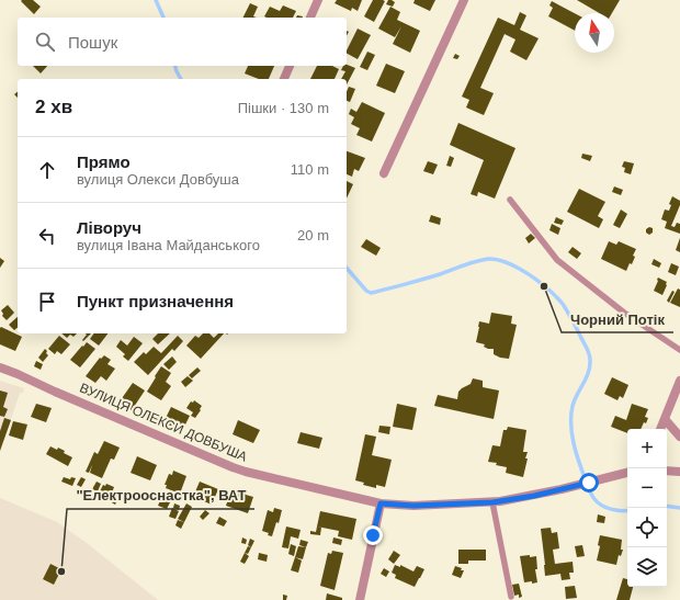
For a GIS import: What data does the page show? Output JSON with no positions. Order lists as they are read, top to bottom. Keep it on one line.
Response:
{"streets":{"street":["ВУЛИЦЯ ОЛЕКСИ ДОВБУША"]},"places":["Чорний Потік","\"Електрооснастка\", ВАТ"],"north":"top","page":{"search":"Пошук","heading":["2 хв","Пішки · 130 m"],"list":[["Прямо","вулиця Олекси Довбуша","110 m"],["Ліворуч","вулиця Івана Майданського","20 m"],"Пункт призначення"],"map_buttons":["+","−"]}}
